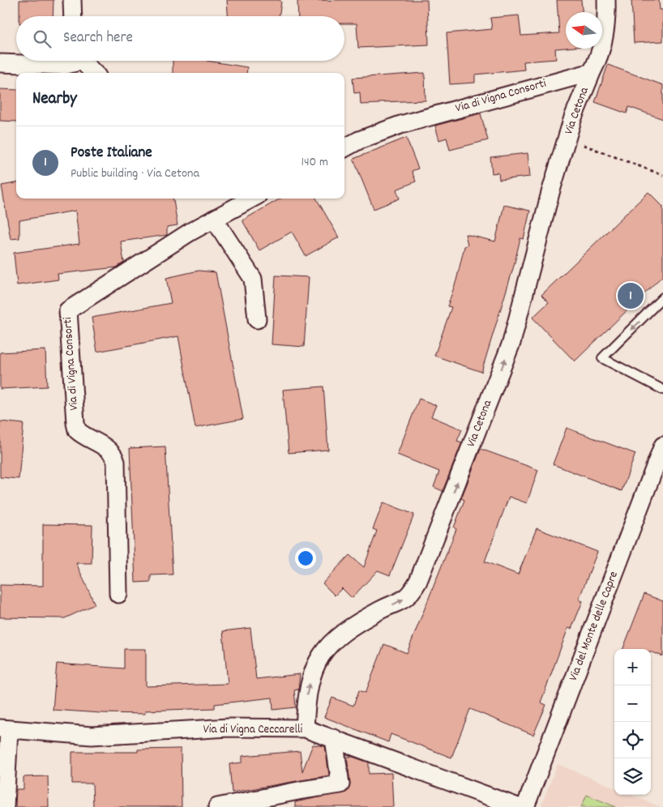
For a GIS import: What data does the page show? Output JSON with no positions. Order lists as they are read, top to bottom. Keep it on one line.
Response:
{"streets":{"street":["Via di Vigna Consorti","Via Cetona","Via del Monte delle Capre","Via di Vigna Ceccarelli"]},"crossings":[["Via di Vigna Consorti","Via Cetona"],["Via Cetona","Via di Vigna Ceccarelli"]],"one_way":["Via Cetona"],"north":"left","page":{"search":"Search here","heading":"Nearby","list":[{"mark":"1","name":"Poste Italiane","note":"Public building · Via Cetona","value":"140 m"}],"pins":"1","map_buttons":["+","−"]}}
